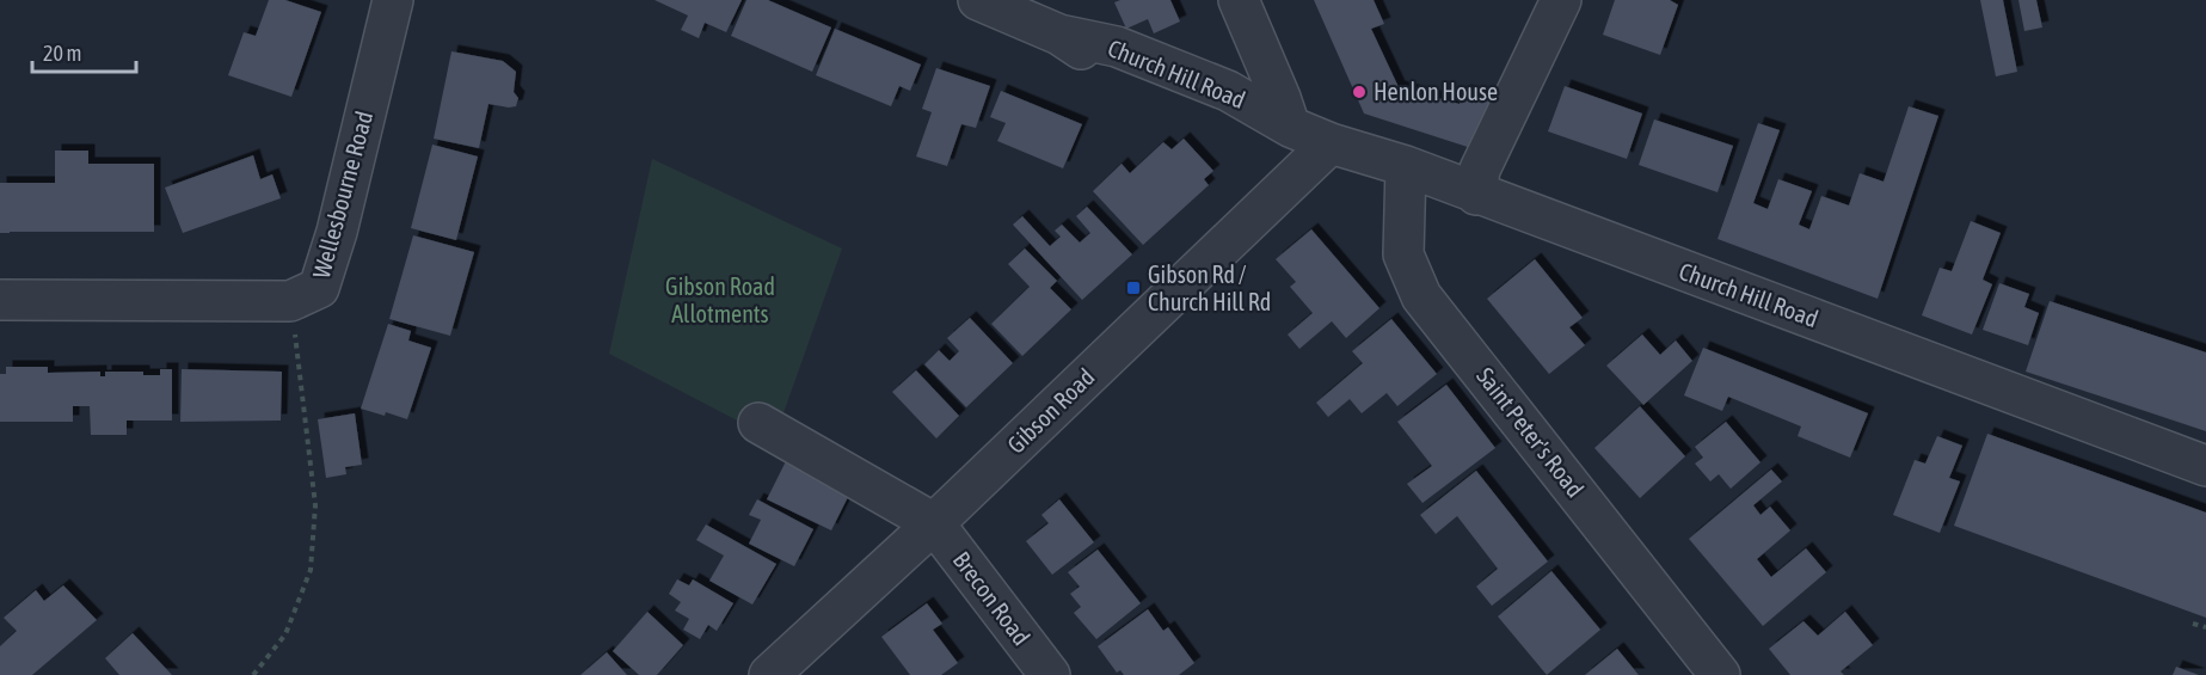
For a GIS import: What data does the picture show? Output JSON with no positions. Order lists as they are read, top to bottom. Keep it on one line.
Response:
{"streets":{"street":["Church Hill Road","Wellesbourne Road","Gibson Road","Saint Peter's Road","Brecon Road"]},"crossings":[["Church Hill Road","Gibson Road"],["Church Hill Road","Saint Peter's Road"],["Gibson Road","Brecon Road"]],"parks":["Gibson Road Allotments"],"places":{"other":["Henlon House"],"transit":["Gibson Rd / Church Hill Rd"]},"scale_bar":"20 m"}
